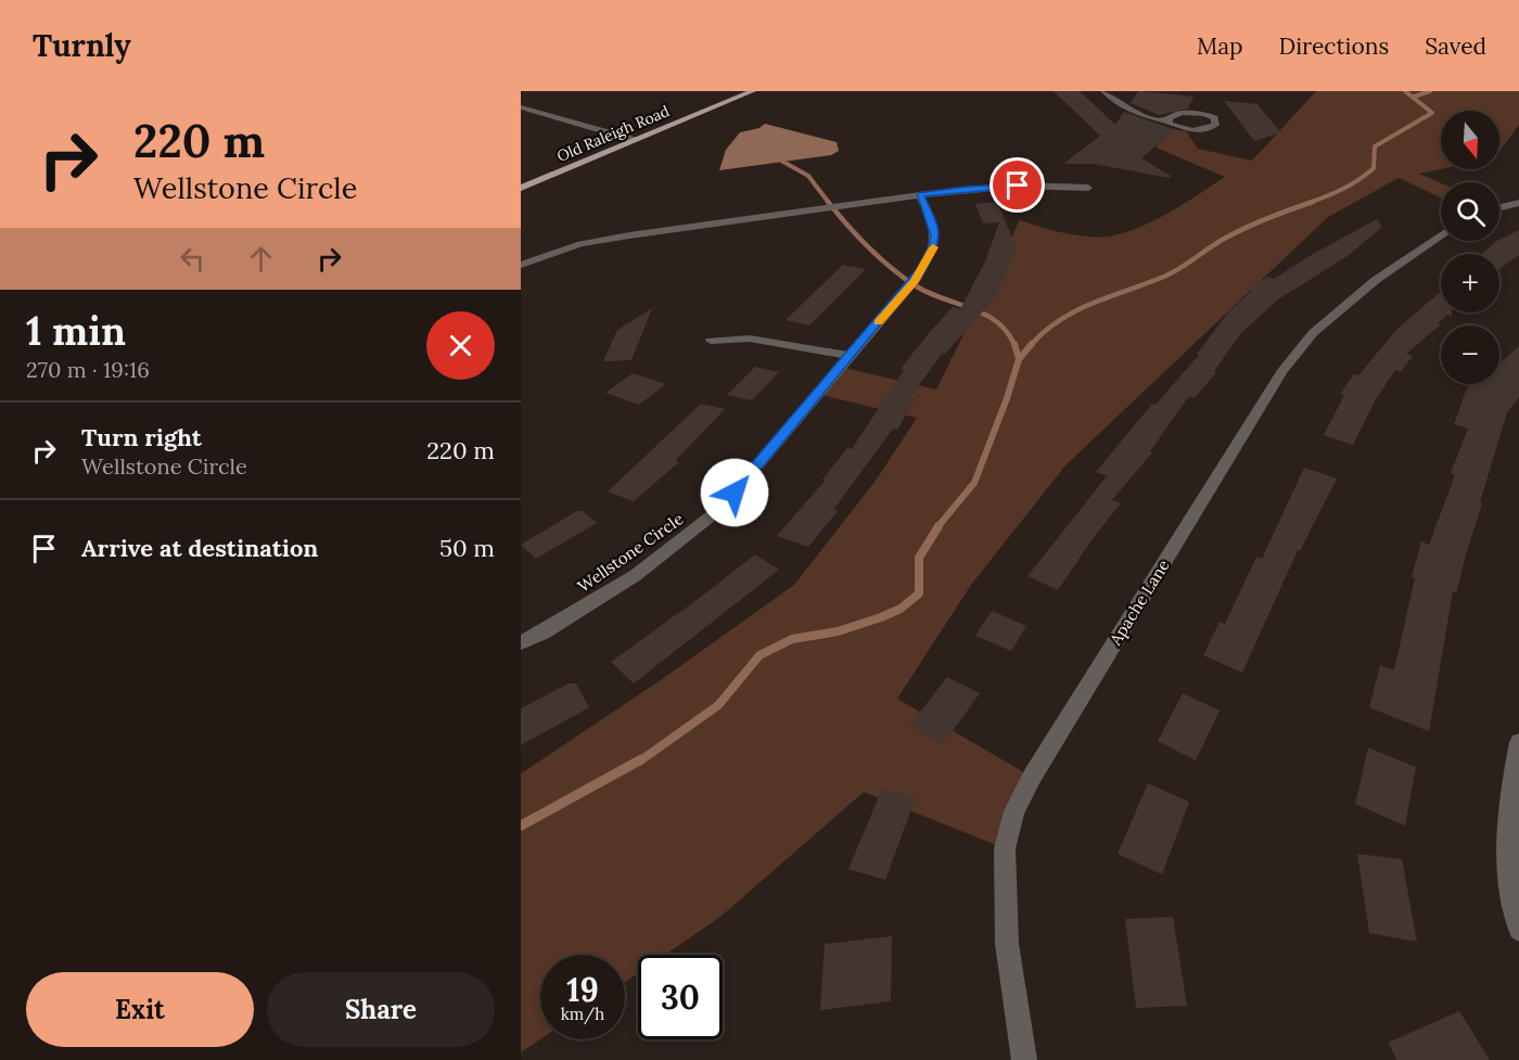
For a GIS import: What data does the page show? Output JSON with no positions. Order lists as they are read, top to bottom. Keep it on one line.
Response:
{"streets":{"main road":["Old Raleigh Road"],"street":["Wellstone Circle","Apache Lane"]},"north":"bottom","page":{"header":"Turnly","nav":["Map","Directions","Saved"],"turn":["220 m","Wellstone Circle"],"map_buttons":["+","−"],"heading":["1 min","270 m · 19:16"],"list":[{"name":"Turn right","note":"Wellstone Circle","value":"220 m"},{"name":"Arrive at destination","value":"50 m"}],"speed":"19 km/h","limit":"30","buttons":["Exit","Share"]}}
